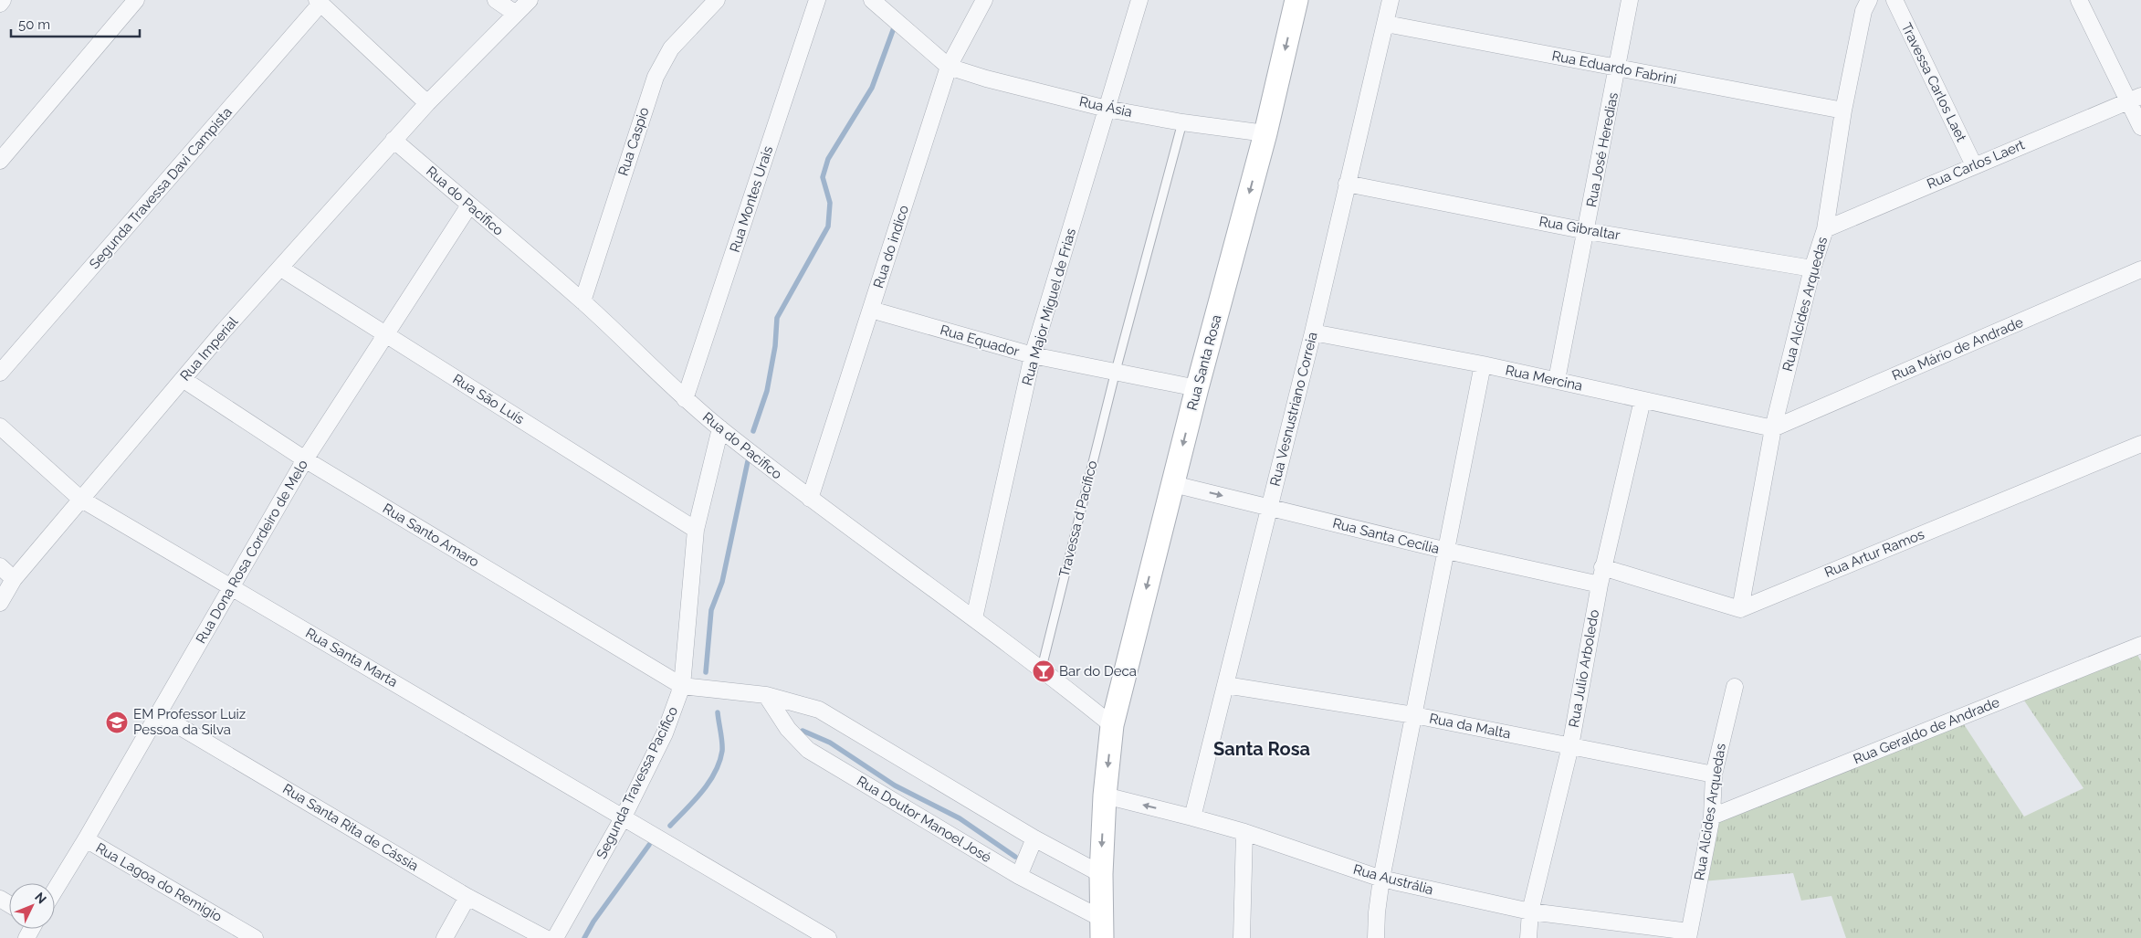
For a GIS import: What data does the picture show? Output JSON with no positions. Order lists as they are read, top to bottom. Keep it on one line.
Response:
{"streets":{"street":["Rua Eduardo Fabrini","Travessa Carlos Laet","Rua Ásia","Rua Caspio","Rua José Heredias","Rua Carlos Laert","Segunda Travessa Davi Campista","Rua Montes Urais","Rua do Pacifico","Rua Gibraltar","Rua do indico","Rua Alcides Arquedas","Rua Major Miguel de Frias","Rua Equador","Rua Imperial","Rua Mário de Andrade","Rua Santa Rosa","Rua Mercina","Rua São Luís","Rua Vesnustriano Correia","Rua Santo Amaro","Rua Santa Cecília","Rua Dona Rosa Cordeiro de Melo","Rua Artur Ramos","Rua Santa Marta","Rua Julio Arboledo","Rua da Malta","Rua Geraldo de Andrade","Segunda Travessa Pacifico","Rua Doutor Manoel José","Rua Santa Rita de Cássia","Rua Austrália","Rua Lagoa do Remigio"],"lane":["Travessa d Pacífico"]},"crossings":[["Rua Eduardo Fabrini","Rua José Heredias"],["Rua Eduardo Fabrini","Rua Alcides Arquedas"],["Rua Eduardo Fabrini","Rua Vesnustriano Correia"],["Travessa Carlos Laet","Rua Carlos Laert"],["Rua Ásia","Rua do indico"],["Rua Ásia","Rua Major Miguel de Frias"],["Rua Ásia","Rua Santa Rosa"],["Rua Ásia","Travessa d Pacífico"],["Rua Caspio","Rua do Pacifico"],["Rua José Heredias","Rua Gibraltar"],["Rua José Heredias","Rua Mercina"],["Rua Carlos Laert","Rua Alcides Arquedas"],["Rua Montes Urais","Rua do Pacifico"],["Rua do Pacifico","Rua do indico"],["Rua do Pacifico","Rua Major Miguel de Frias"],["Rua do Pacifico","Rua Imperial"],["Rua do Pacifico","Rua Santa Rosa"],["Rua do Pacifico","Travessa d Pacífico"],["Rua do Pacifico","Rua Dona Rosa Cordeiro de Melo"],["Rua do Pacifico","Segunda Travessa Pacifico"],["Rua Gibraltar","Rua Alcides Arquedas"],["Rua Gibraltar","Rua Vesnustriano Correia"],["Rua do indico","Rua Equador"],["Rua Alcides Arquedas","Rua Mário de Andrade"],["Rua Alcides Arquedas","Rua Mercina"],["Rua Alcides Arquedas","Rua Artur Ramos"],["Rua Alcides Arquedas","Rua da Malta"],["Rua Alcides Arquedas","Rua Geraldo de Andrade"],["Rua Alcides Arquedas","Rua Austrália"],["Rua Major Miguel de Frias","Rua Equador"],["Rua Equador","Rua Santa Rosa"],["Rua Equador","Travessa d Pacífico"],["Rua Imperial","Rua São Luís"],["Rua Imperial","Rua Santo Amaro"],["Rua Imperial","Rua Santa Marta"],["Rua Mário de Andrade","Rua Mercina"],["Rua Santa Rosa","Rua Santa Cecília"],["Rua Santa Rosa","Rua Doutor Manoel José"],["Rua Santa Rosa","Rua Austrália"],["Rua Mercina","Rua Vesnustriano Correia"],["Rua Mercina","Rua Julio Arboledo"],["Rua São Luís","Rua Dona Rosa Cordeiro de Melo"],["Rua São Luís","Segunda Travessa Pacifico"],["Rua Vesnustriano Correia","Rua Santa Cecília"],["Rua Vesnustriano Correia","Rua da Malta"],["Rua Vesnustriano Correia","Rua Austrália"],["Rua Santo Amaro","Rua Dona Rosa Cordeiro de Melo"],["Rua Santo Amaro","Segunda Travessa Pacifico"],["Rua Santa Cecília","Rua Julio Arboledo"],["Rua Dona Rosa Cordeiro de Melo","Rua Santa Marta"],["Rua Dona Rosa Cordeiro de Melo","Rua Santa Rita de Cássia"],["Rua Dona Rosa Cordeiro de Melo","Rua Lagoa do Remigio"],["Rua Santa Marta","Segunda Travessa Pacifico"],["Rua Julio Arboledo","Rua da Malta"],["Rua Julio Arboledo","Rua Austrália"]],"one_way":["Rua Santa Rosa"],"districts":["Santa Rosa"],"places":{"bar":["Bar do Deca"],"school or university":["EM Professor Luiz Pessoa da Silva"]},"scale_bar":"50 m","north":"top right"}
